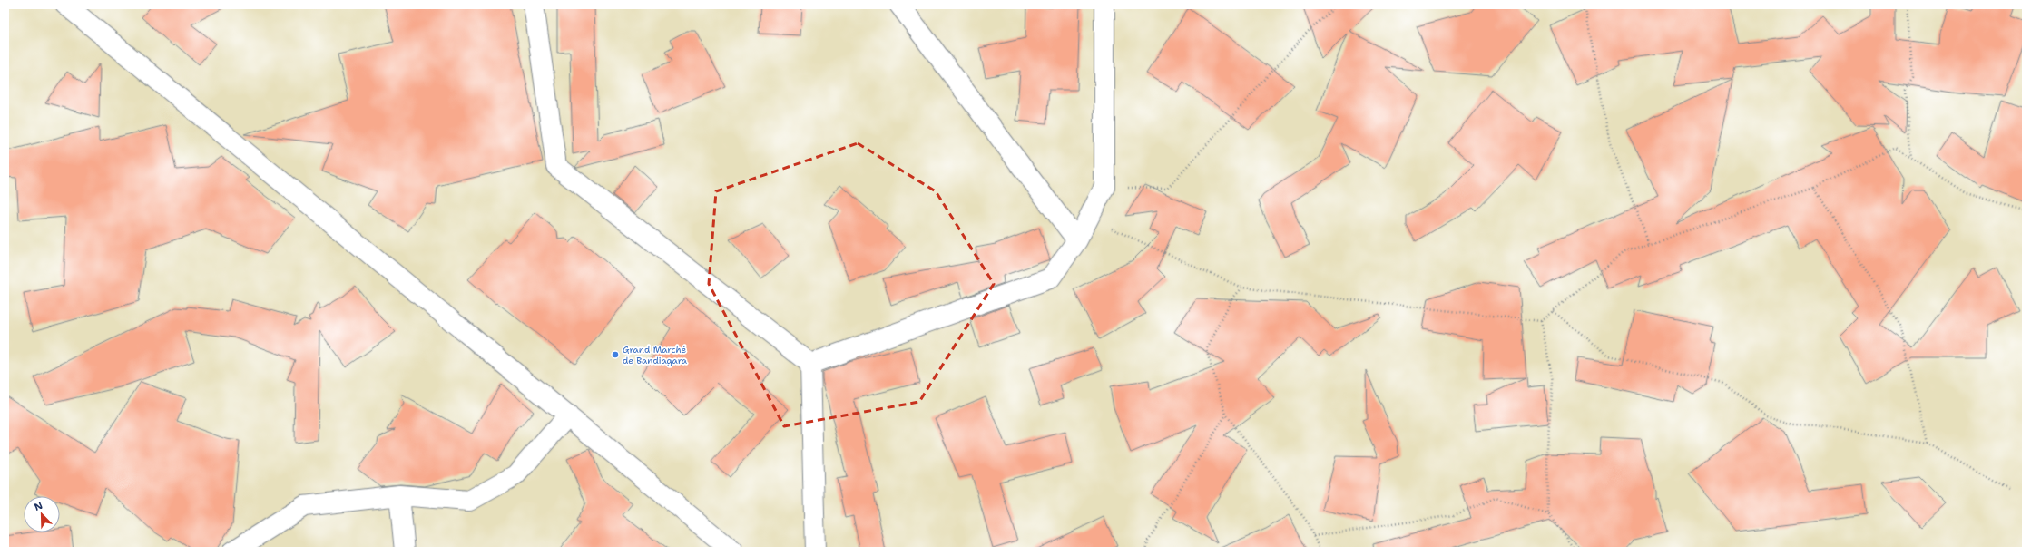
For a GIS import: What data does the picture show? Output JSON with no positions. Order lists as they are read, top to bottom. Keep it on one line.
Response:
{"places":["Grand Marché de Bandiagara"],"north":"top left"}
